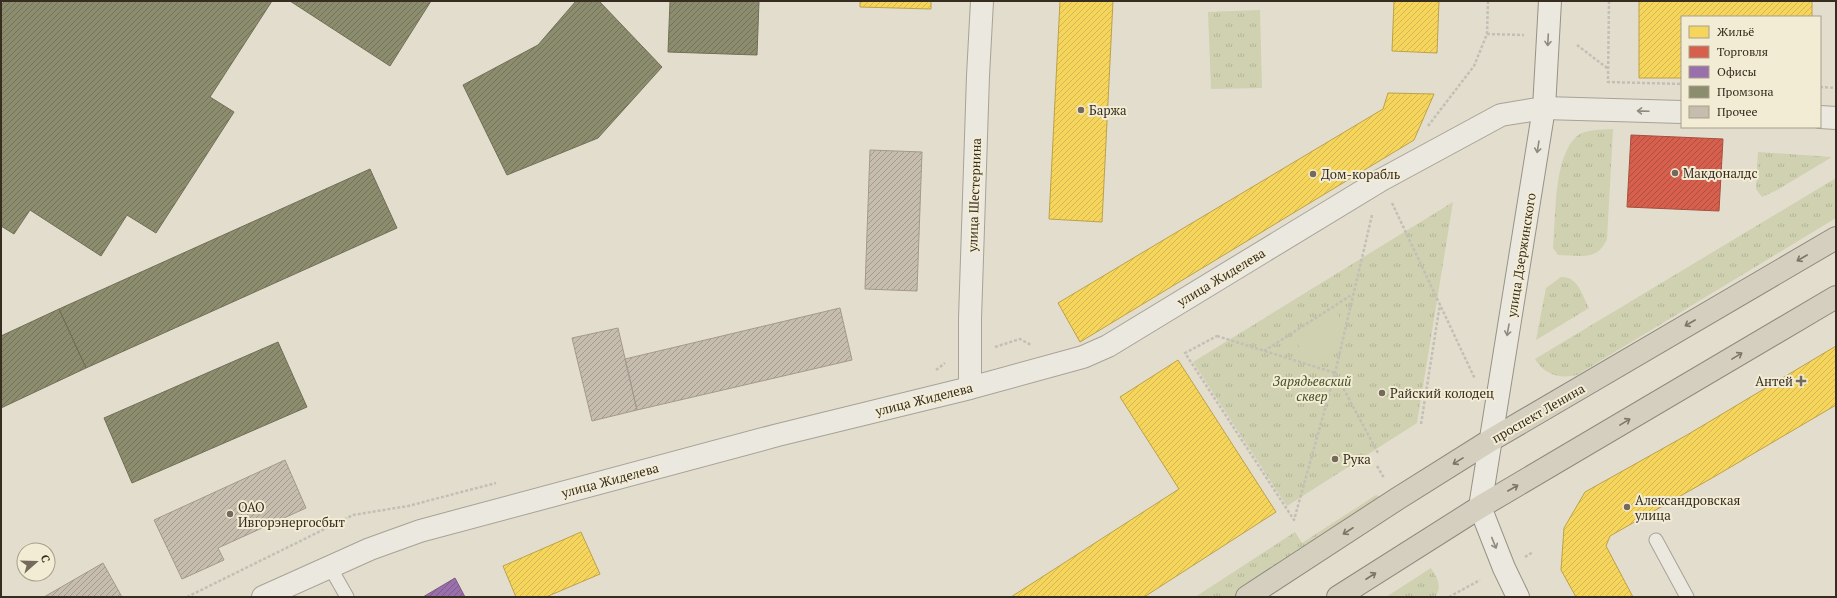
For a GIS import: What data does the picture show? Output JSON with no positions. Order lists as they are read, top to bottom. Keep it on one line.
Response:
{"streets":{"highway":["проспект Ленина"],"street":["улица Шестернина","улица Дзержинского","улица Жиделева"]},"crossings":[["улица Шестернина","улица Жиделева"],["улица Дзержинского","улица Жиделева"],["улица Дзержинского","проспект Ленина"]],"one_way":["улица Дзержинского"],"parks":["Зарядьевский сквер"],"places":{"other":["Баржа","Макдоналдс","Дом-корабль","Райский колодец","Рука","Александровская улица","ОАО Ивгорэнергосбыт"],"health":["Антей"]},"legend":["Жильё","Торговля","Офисы","Промзона","Прочее"],"north":"right"}
